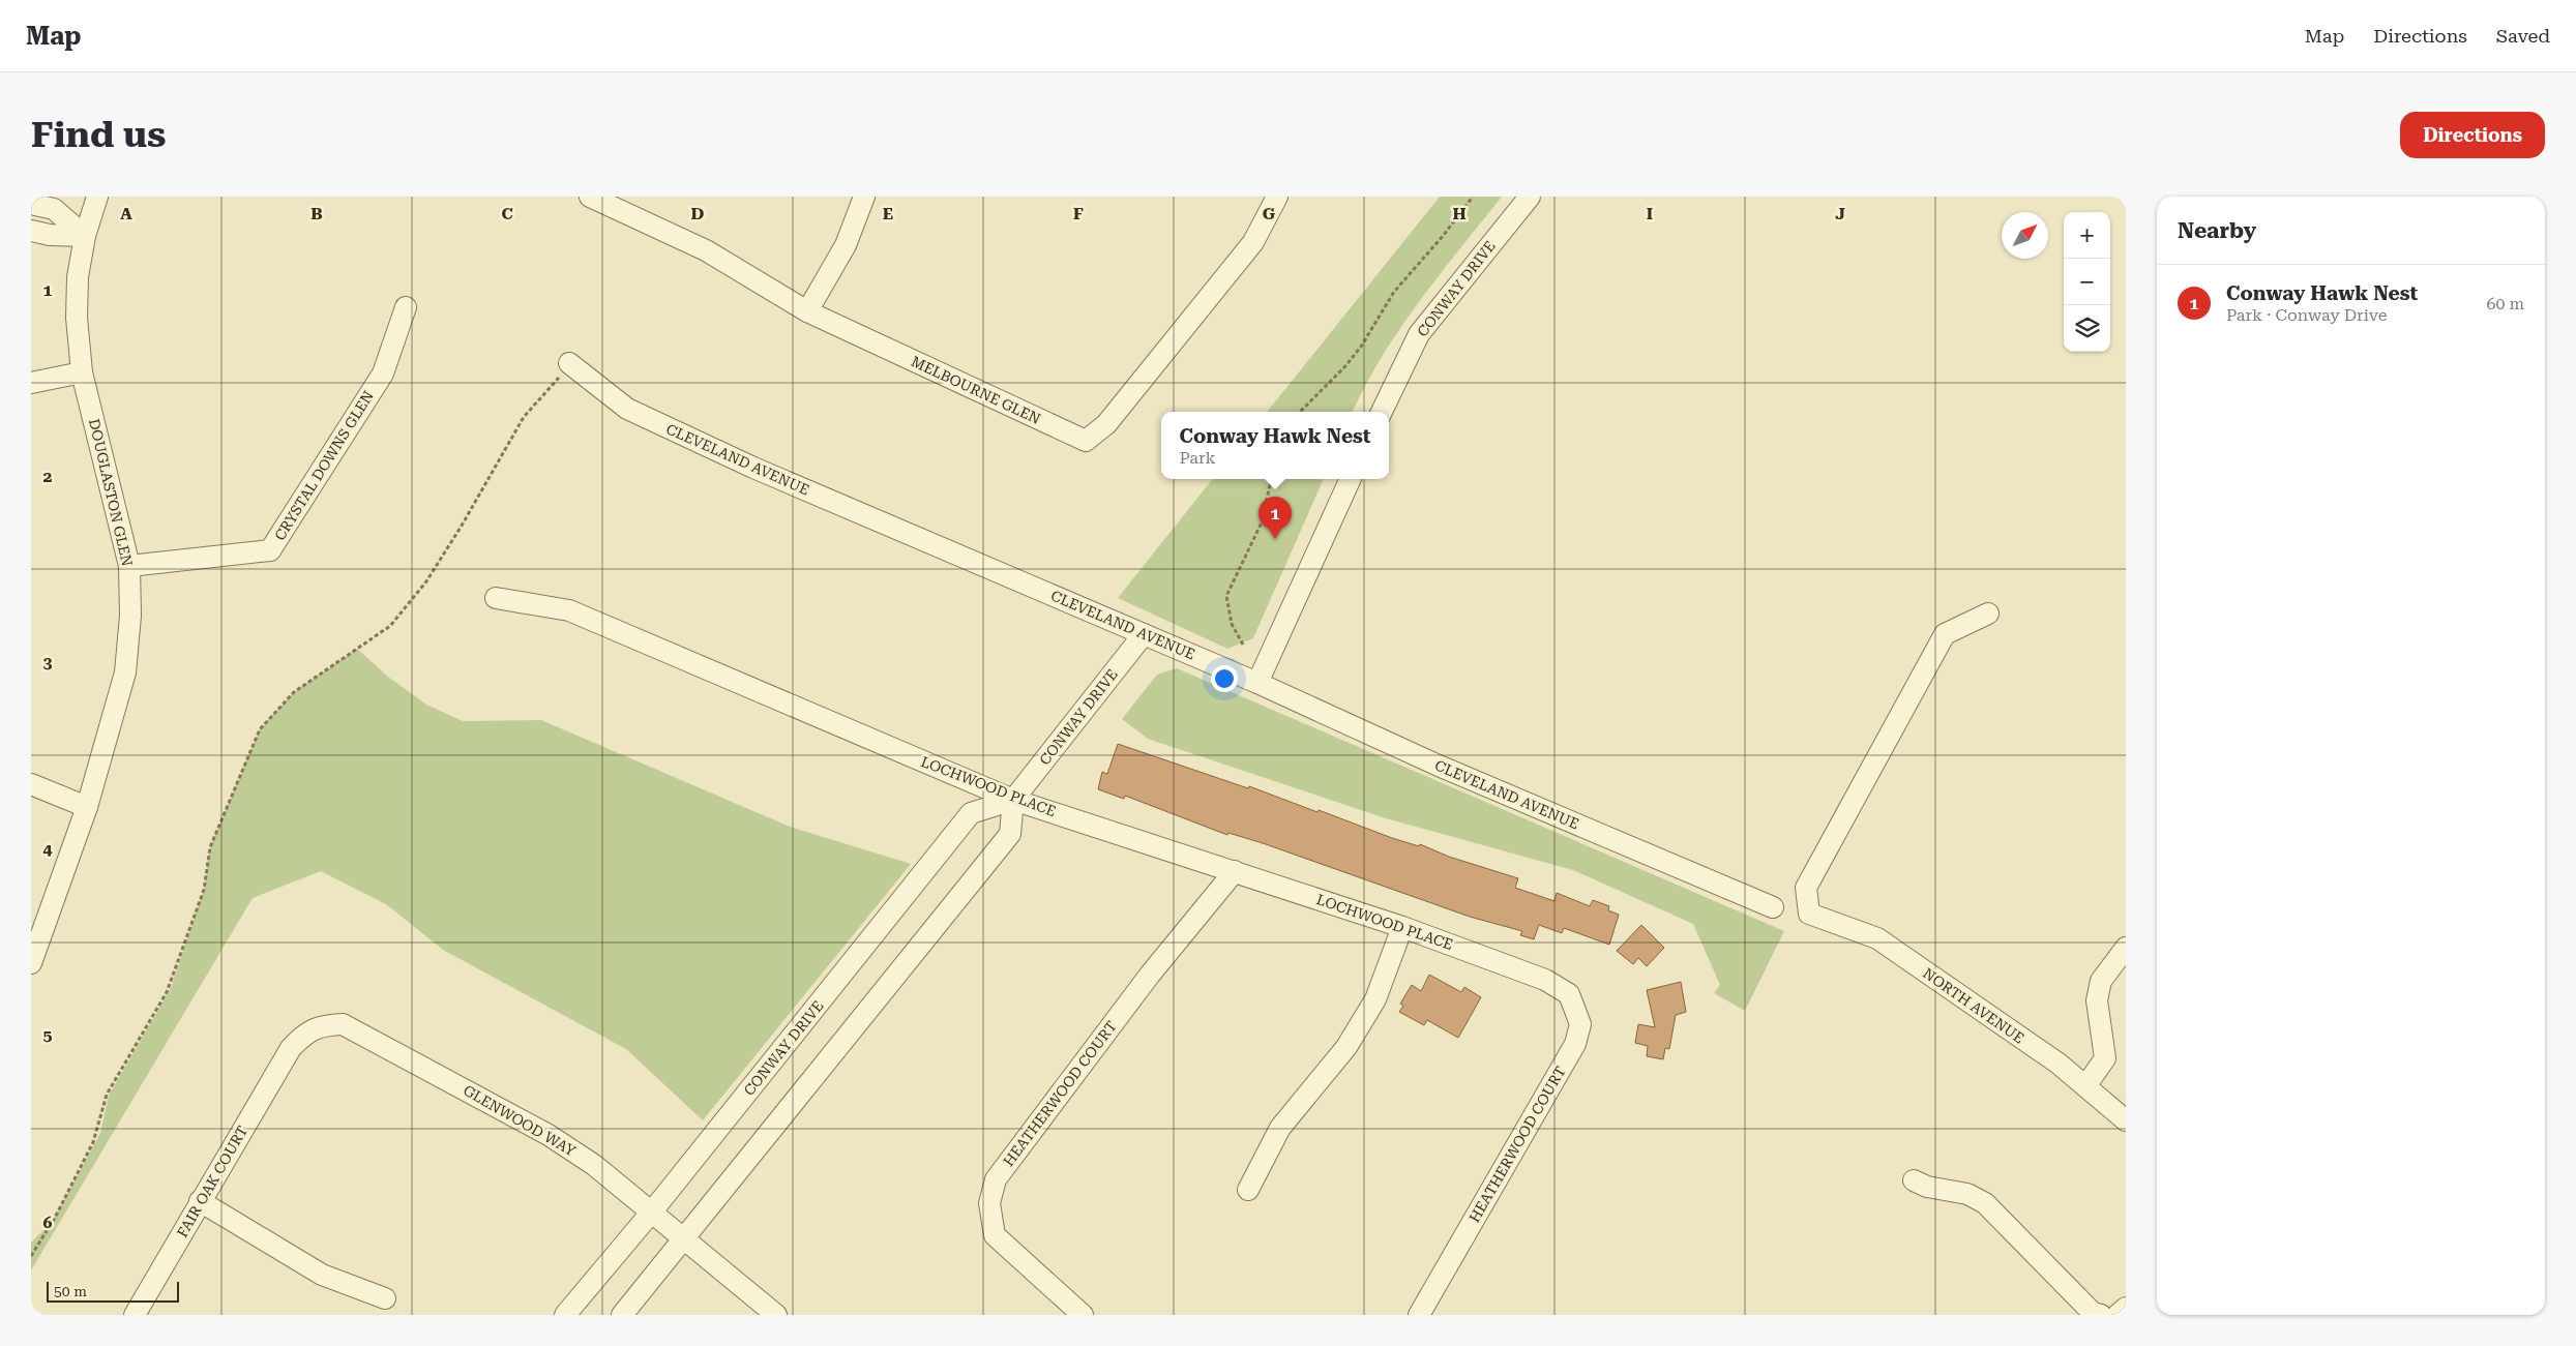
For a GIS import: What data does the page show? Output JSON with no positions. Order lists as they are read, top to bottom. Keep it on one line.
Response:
{"streets":{"street":["CONWAY DRIVE","MELBOURNE GLEN","CLEVELAND AVENUE","CRYSTAL DOWNS GLEN","DOUGLASTON GLEN","LOCHWOOD PLACE","NORTH AVENUE","HEATHERWOOD COURT","GLENWOOD WAY","FAIR OAK COURT"]},"crossings":[["CONWAY DRIVE","CLEVELAND AVENUE"],["CONWAY DRIVE","LOCHWOOD PLACE"],["CONWAY DRIVE","GLENWOOD WAY"],["CRYSTAL DOWNS GLEN","DOUGLASTON GLEN"],["LOCHWOOD PLACE","HEATHERWOOD COURT"],["GLENWOOD WAY","FAIR OAK COURT"]],"scale_bar":"50 m","north":"top right","page":{"header":"Map","nav":["Map","Directions","Saved"],"buttons":"Directions","title":"Find us","heading":"Nearby","map_buttons":["+","−"],"list":[{"mark":"1","name":"Conway Hawk Nest","note":"Park · Conway Drive","value":"60 m"}],"popup":["Conway Hawk Nest","Park"],"pins":"1","scale":"50 m"},"grid":{"columns":["A","B","C","D","E","F","G","H","I","J"],"rows":["1","2","3","4","5","6"]}}
